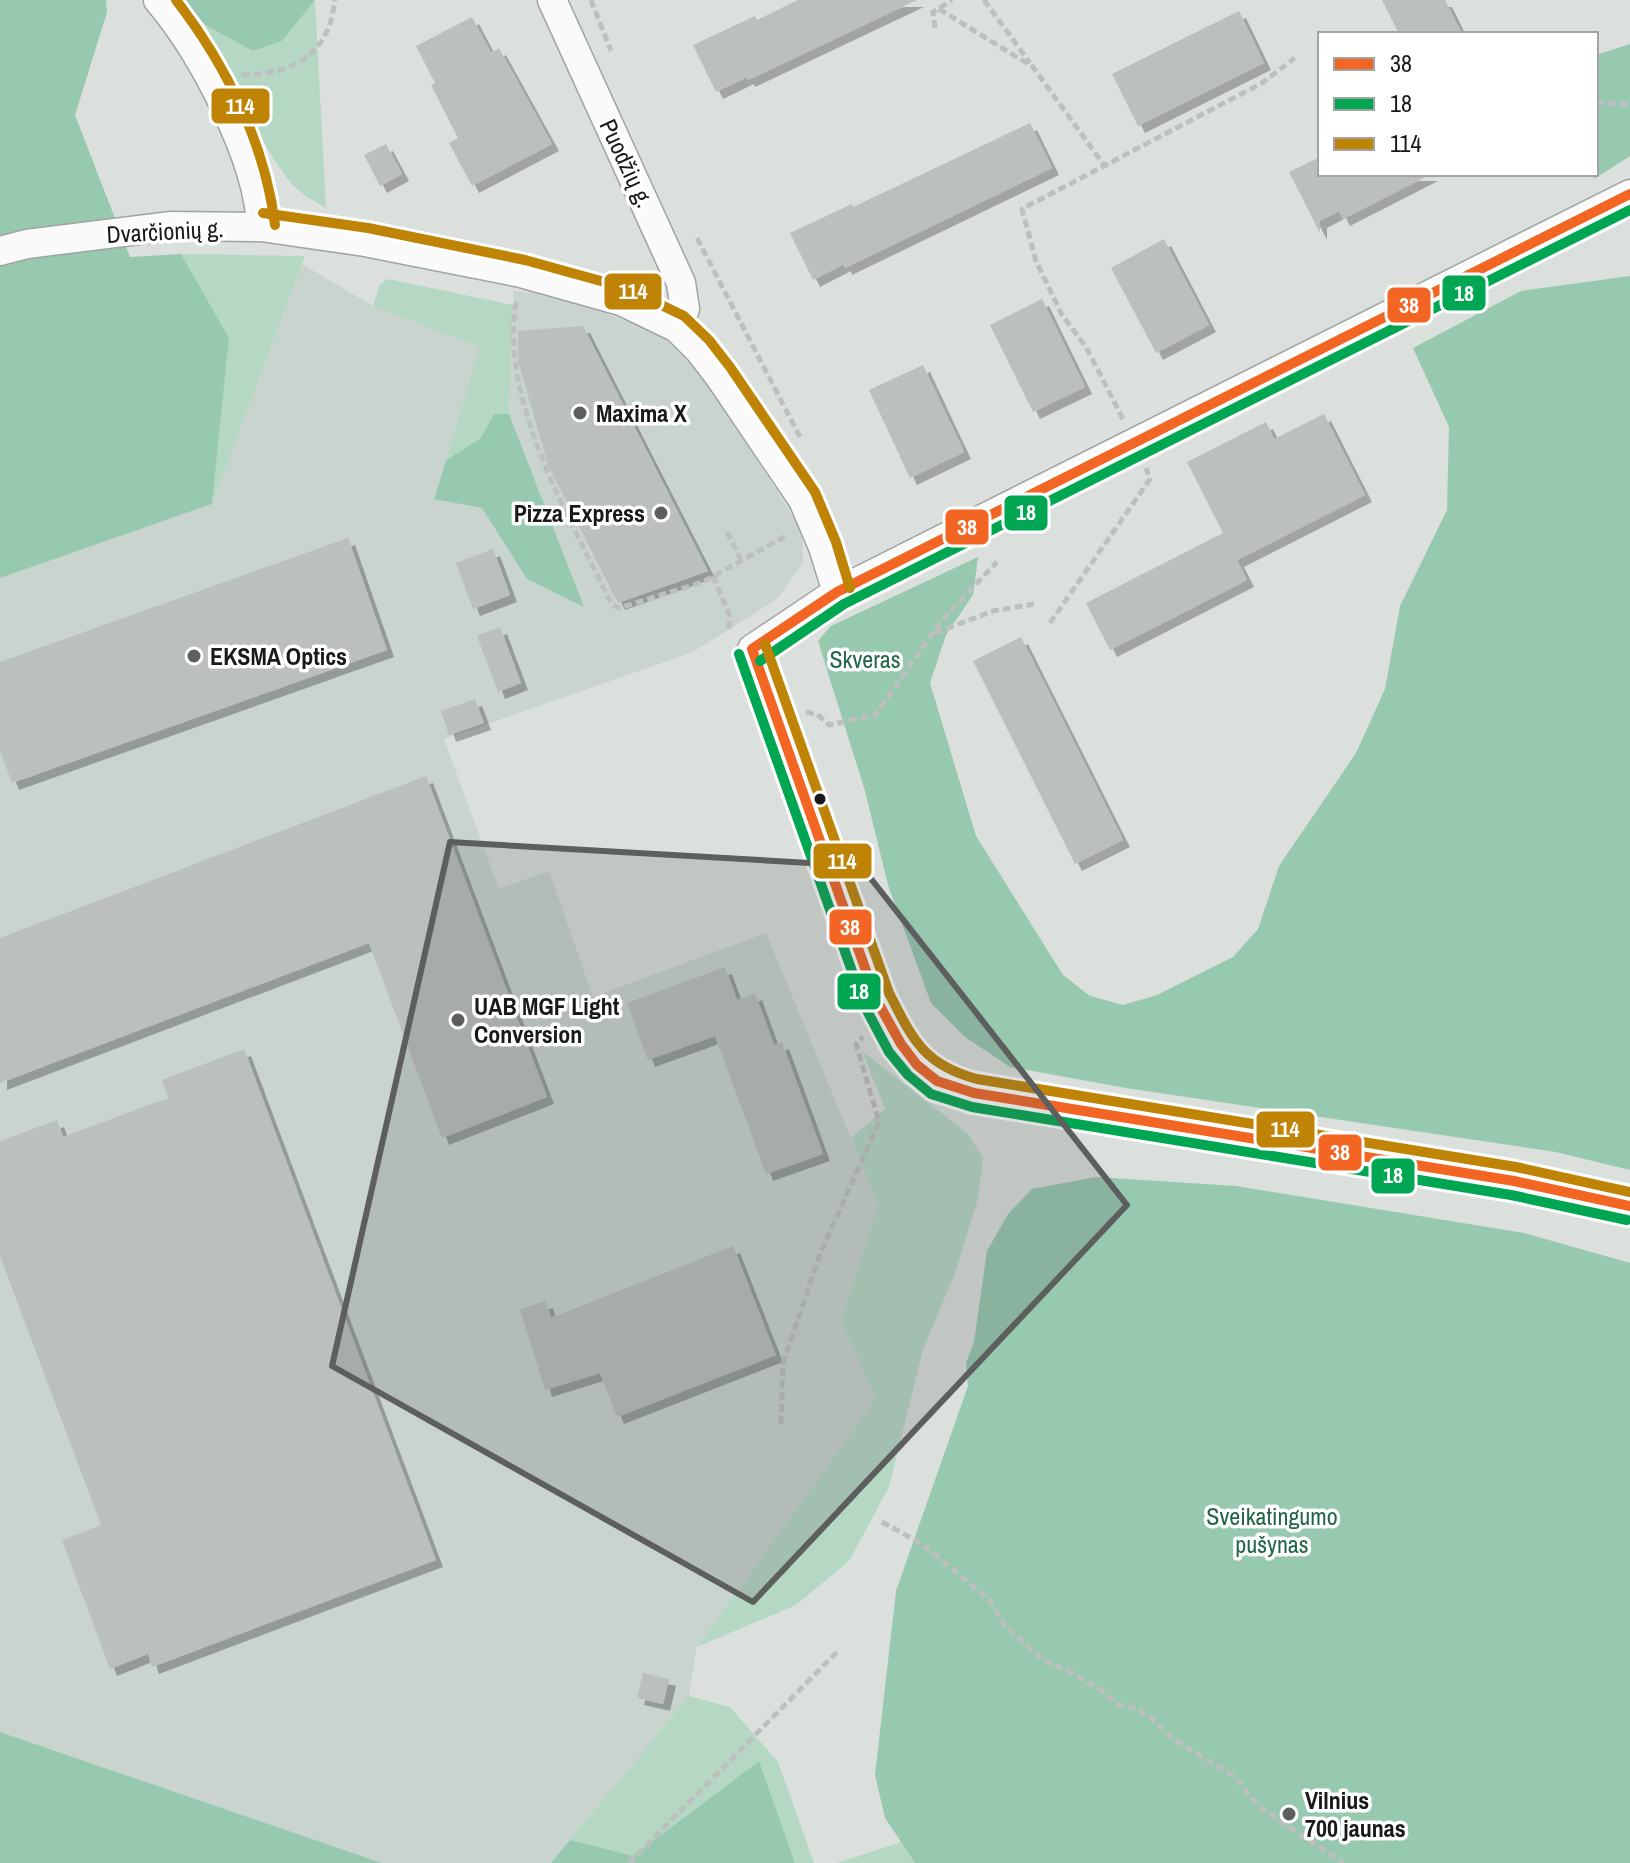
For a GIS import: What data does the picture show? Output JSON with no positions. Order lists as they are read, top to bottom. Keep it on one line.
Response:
{"streets":{"street":["Puodžių g.","Dvarčionių g."]},"crossings":[["Puodžių g.","Dvarčionių g."]],"parks":["Skveras","Sveikatingumo pušynas"],"places":["Maxima X","Pizza Express","EKSMA Optics","UAB MGF Light Conversion","Vilnius 700 jaunas"],"lines":["transit line 114","transit line 38","transit line 18"],"legend":["38","18","114"]}
